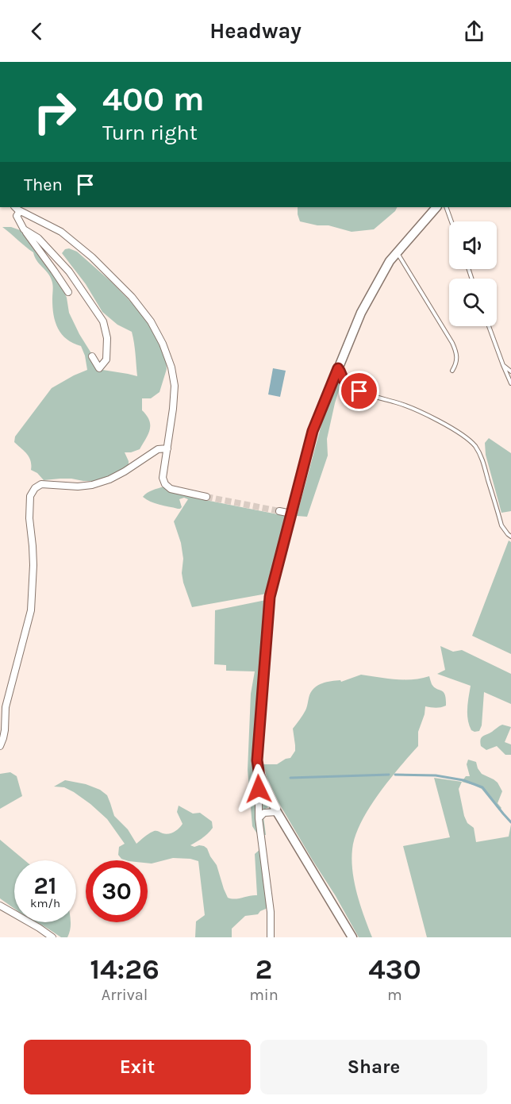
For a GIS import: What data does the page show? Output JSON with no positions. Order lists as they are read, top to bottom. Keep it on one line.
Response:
{"page":{"header":"Headway","turn":["400 m","Turn right"],"then":"Then","speed":"21 km/h","limit":"30","eta":["14:26","Arrival","2","min","430","m"],"buttons":["Exit","Share"]}}
